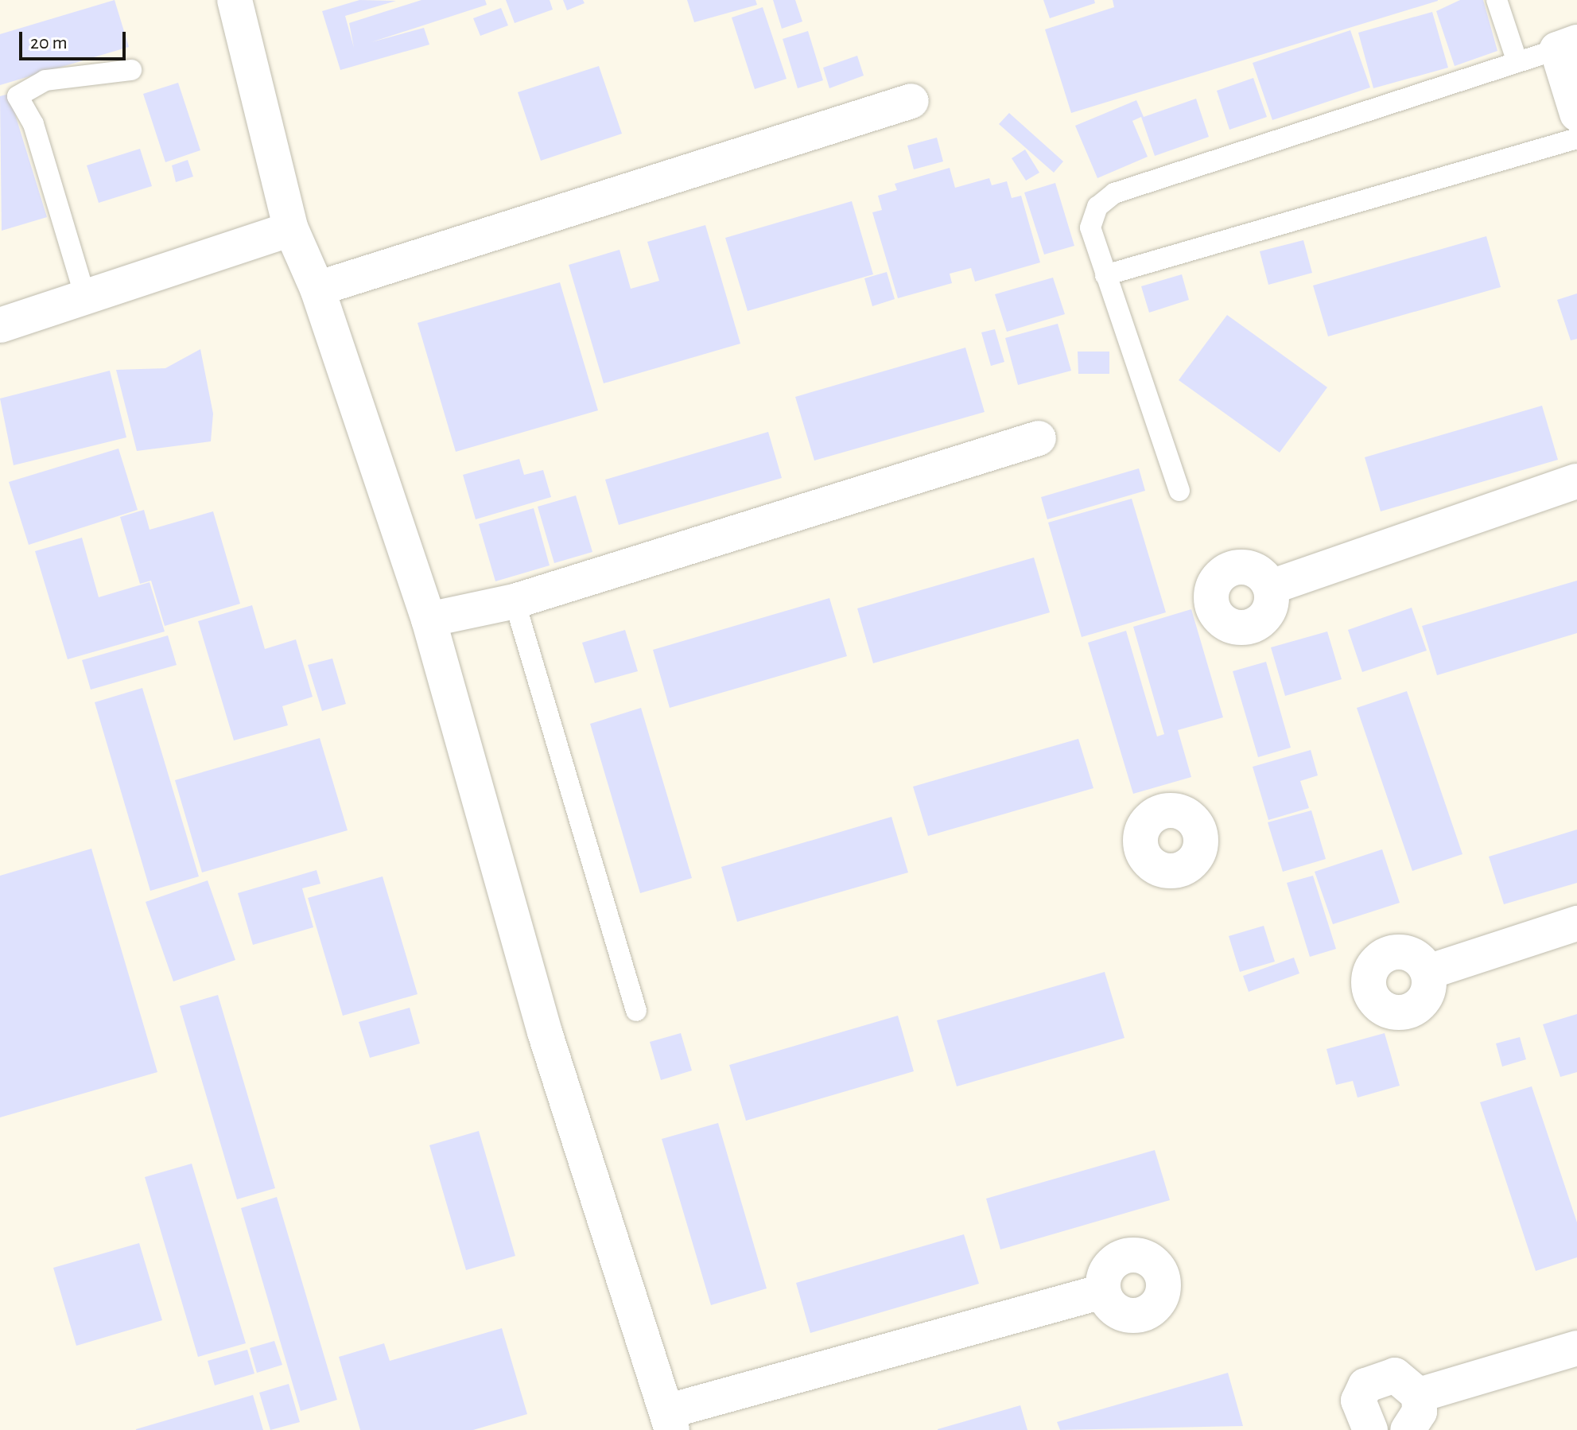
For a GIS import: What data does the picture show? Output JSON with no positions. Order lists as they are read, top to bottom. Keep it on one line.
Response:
{"scale_bar":"20 m"}
